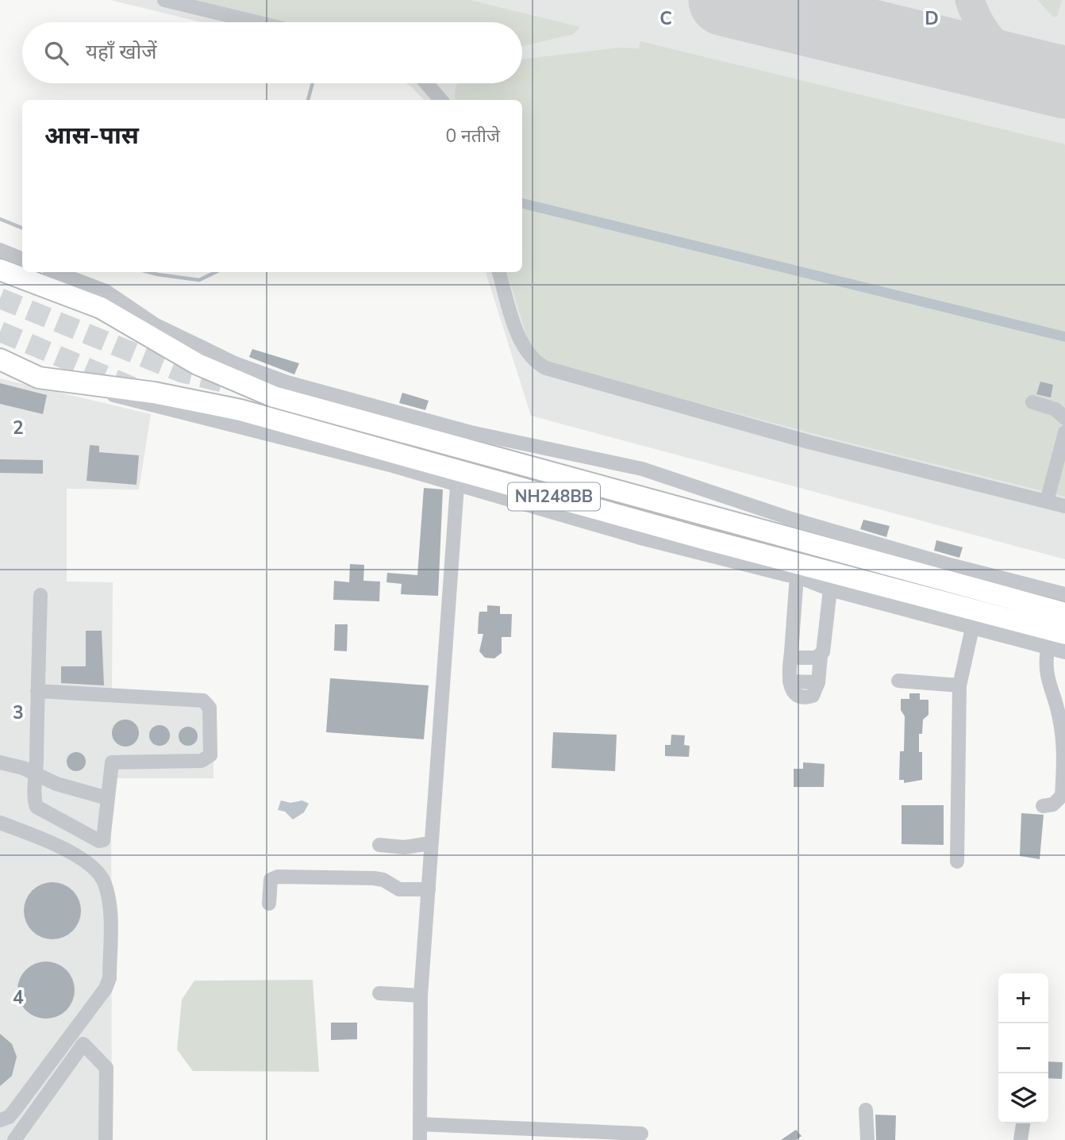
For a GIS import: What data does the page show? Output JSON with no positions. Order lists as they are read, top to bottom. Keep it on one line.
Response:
{"streets":{"highway":["NH248BB"]},"page":{"search":"यहाँ खोजें","heading":["आस-पास","0 नतीजे"],"map_buttons":["+","−"]},"grid":{"columns":["C","D"],"rows":["2","3","4"]}}
